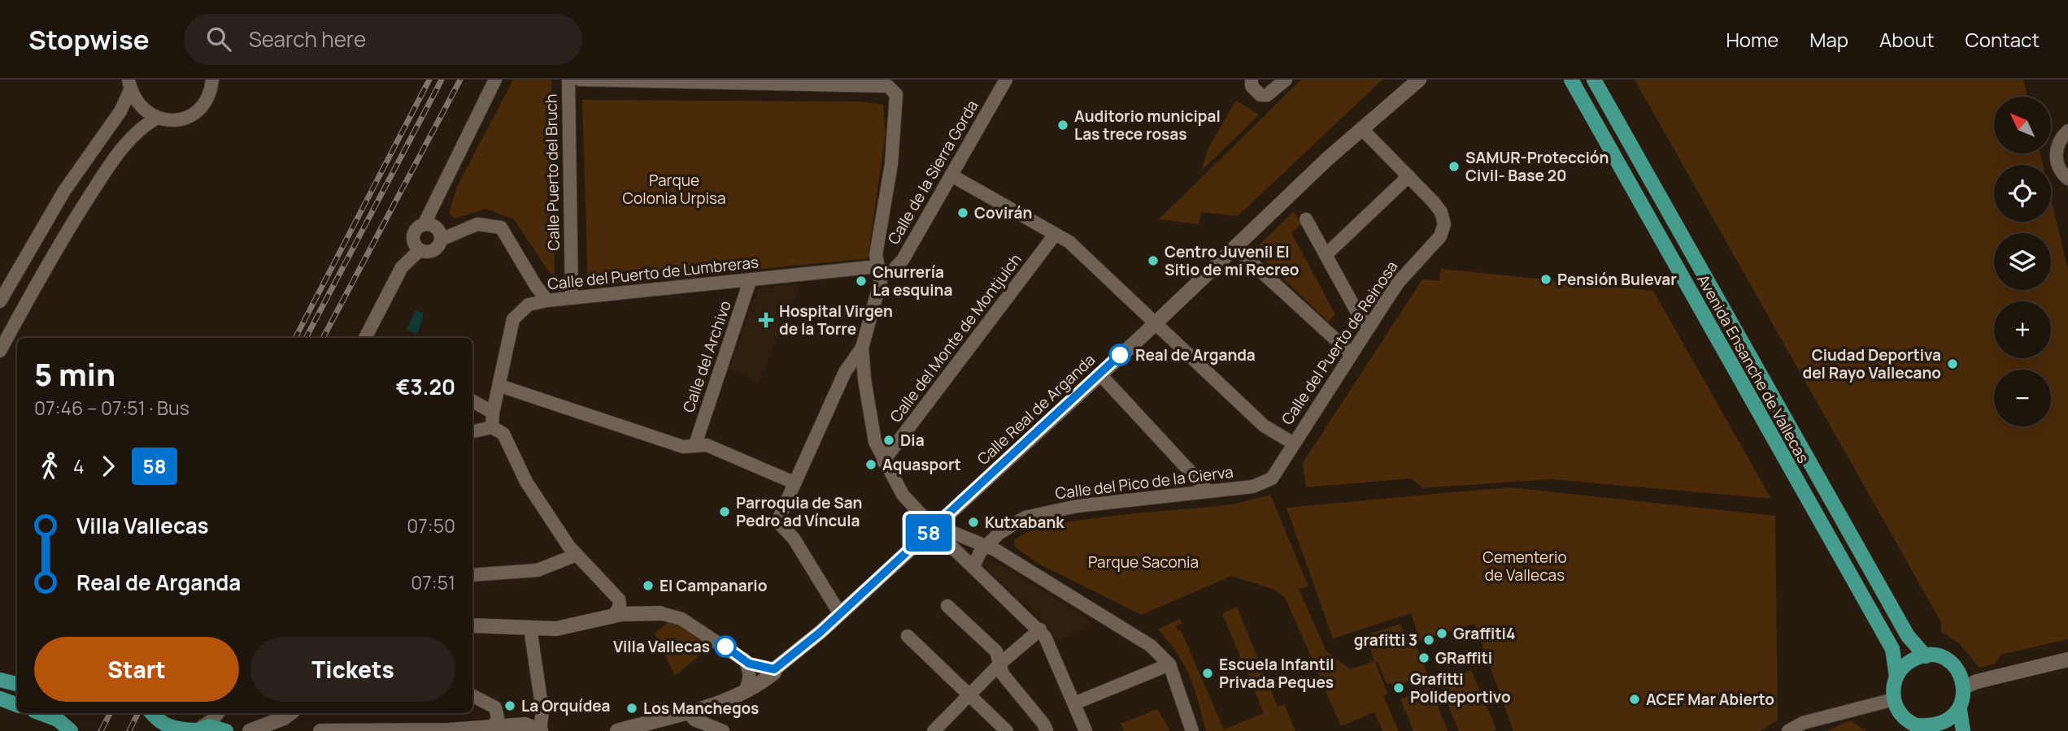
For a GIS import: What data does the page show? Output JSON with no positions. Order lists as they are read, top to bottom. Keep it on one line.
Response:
{"streets":{"main road":["Avenida Ensanche de Vallecas"],"street":["Calle Puerto del Bruch","Calle de la Sierra Gorda","Calle del Puerto de Lumbreras","Calle del Monte de Montjuich","Calle del Puerto de Reinosa","Calle del Archivo","Calle Real de Arganda","Calle del Pico de la Cierva"]},"crossings":[["Calle Puerto del Bruch","Calle del Puerto de Lumbreras"],["Calle de la Sierra Gorda","Calle del Puerto de Lumbreras"],["Calle de la Sierra Gorda","Calle Real de Arganda"],["Calle del Puerto de Lumbreras","Calle del Archivo"],["Calle del Puerto de Reinosa","Calle Real de Arganda"],["Calle del Puerto de Reinosa","Calle del Pico de la Cierva"]],"parks":["Parque Colonia Urpisa","Cementerio de Vallecas","Parque Saconia"],"places":{"other":["Auditorio municipal Las trece rosas","SAMUR-Protección Civil- Base 20","Covirán","Centro Juvenil El Sitio de mi Recreo","Pensión Bulevar","Churrería La esquina","Real de Arganda","Ciudad Deportiva del Rayo Vallecano","Dia","Aquasport","Parroquia de San Pedro ad Víncula","Kutxabank","El Campanario","Graffiti4","grafitti 3","Villa Vallecas","GRaffiti","Escuela Infantil Privada Peques","Grafitti Polideportivo","ACEF Mar Abierto","La Orquídea","Los Manchegos"],"health":["Hospital Virgen de la Torre"]},"lines":["bus line 58"],"north":"top left","page":{"header":"Stopwise","search":"Search here","nav":["Home","Map","About","Contact"],"on_map":"58","map_buttons":["+","−"],"heading":["5 min","07:46 – 07:51 · Bus","€3.20"],"legs":["4","58"],"list":[{"name":"Villa Vallecas","value":"07:50"},{"name":"Real de Arganda","value":"07:51"}],"buttons":["Start","Tickets"]}}
